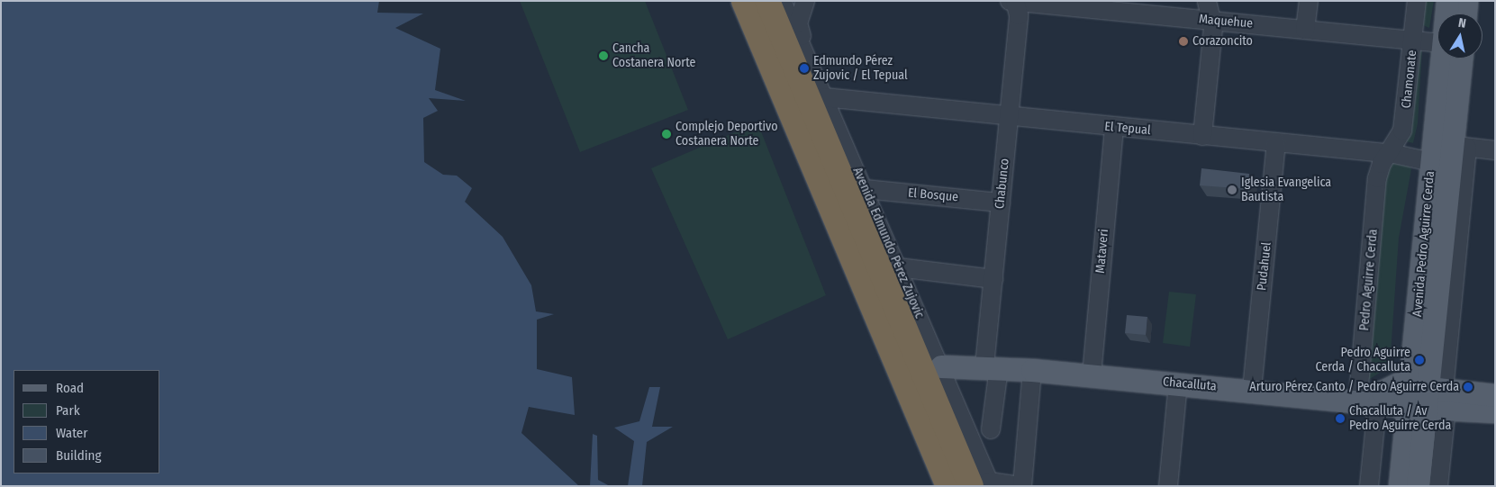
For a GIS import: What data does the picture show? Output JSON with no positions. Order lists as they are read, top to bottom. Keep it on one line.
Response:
{"streets":{"highway":["Avenida Edmundo Pérez Zujovic"],"main road":["Avenida Pedro Aguirre Cerda","Chacalluta"],"street":["Maquehue","Chamonate","El Tepual","Chabunco","El Bosque","Mataveri","Pudahuel","Pedro Aguirre Cerda"]},"crossings":[["Maquehue","Chamonate"],["Maquehue","Chabunco"],["Chamonate","El Tepual"],["Chamonate","Pedro Aguirre Cerda"],["El Tepual","Chabunco"],["El Tepual","Avenida Edmundo Pérez Zujovic"],["El Tepual","Avenida Pedro Aguirre Cerda"],["El Tepual","Mataveri"],["El Tepual","Pudahuel"],["El Tepual","Pedro Aguirre Cerda"],["Chabunco","El Bosque"],["Chabunco","Chacalluta"],["El Bosque","Avenida Edmundo Pérez Zujovic"],["Avenida Edmundo Pérez Zujovic","Chacalluta"],["Mataveri","Chacalluta"],["Pudahuel","Chacalluta"],["Pedro Aguirre Cerda","Chacalluta"]],"places":["Corazoncito","Cancha Costanera Norte","Edmundo Pérez Zujovic / El Tepual","Complejo Deportivo Costanera Norte","Iglesia Evangelica Bautista","Pedro Aguirre Cerda / Chacalluta","Arturo Pérez Canto / Pedro Aguirre Cerda","Chacalluta / Av Pedro Aguirre Cerda"],"legend":["Road","Park","Water","Building"],"north":"top"}
